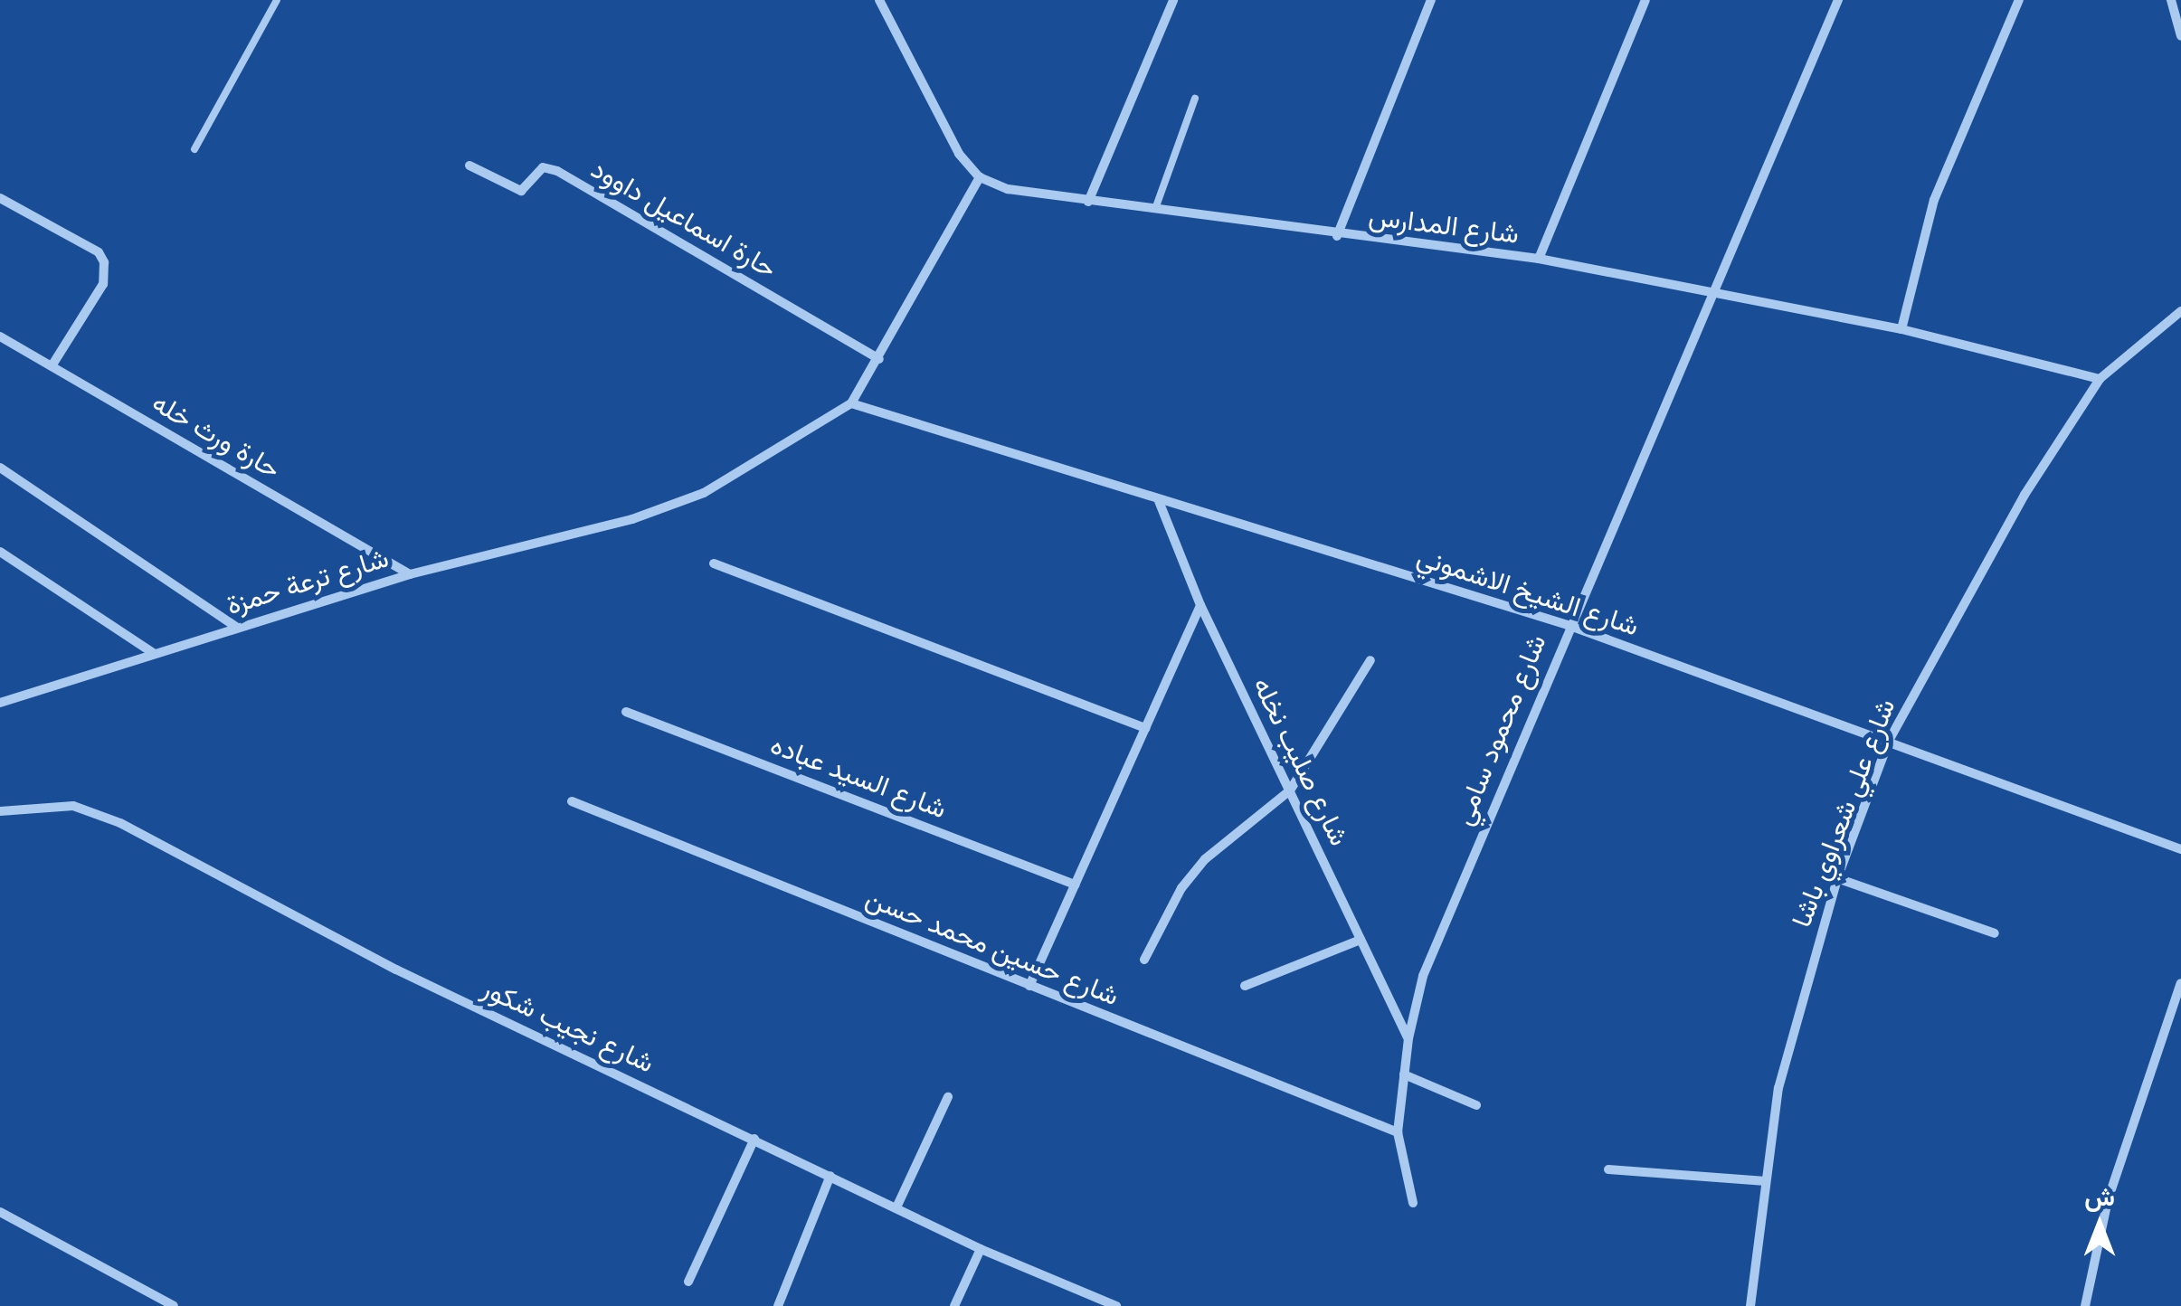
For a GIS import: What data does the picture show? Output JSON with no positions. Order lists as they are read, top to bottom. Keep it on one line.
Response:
{"streets":{"street":["حارة اسماعيل داوود","شارع المدارس","حارة ورث خله","شارع ترعة حمزة","شارع الشيخ الاشموني","شارع محمود سامي","شارع صليب نخله","شارع السيد عباده","شارع علي شعراوي باشا","شارع حسين محمد حسن","شارع نجيب شكور"]},"crossings":[["شارع المدارس","شارع محمود سامي"],["شارع المدارس","شارع علي شعراوي باشا"],["حارة ورث خله","شارع ترعة حمزة"],["شارع ترعة حمزة","شارع الشيخ الاشموني"],["شارع الشيخ الاشموني","شارع محمود سامي"],["شارع الشيخ الاشموني","شارع صليب نخله"],["شارع الشيخ الاشموني","شارع علي شعراوي باشا"],["شارع محمود سامي","شارع صليب نخله"],["شارع محمود سامي","شارع حسين محمد حسن"]],"north":"top"}
